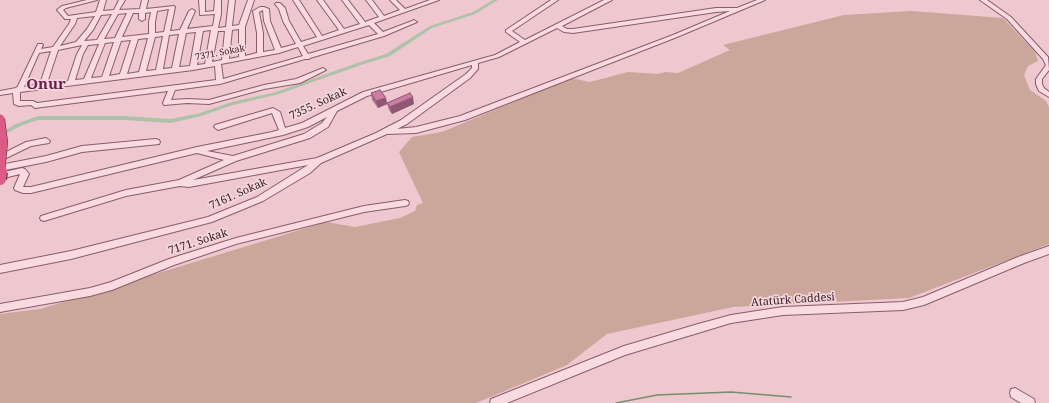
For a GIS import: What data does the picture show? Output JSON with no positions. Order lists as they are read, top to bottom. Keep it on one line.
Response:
{"streets":{"street":["7371. Sokak","7355. Sokak","7161. Sokak","7171. Sokak","Atatürk Caddesi"]},"crossings":[["7355. Sokak","7161. Sokak"]],"districts":["Onur"]}
